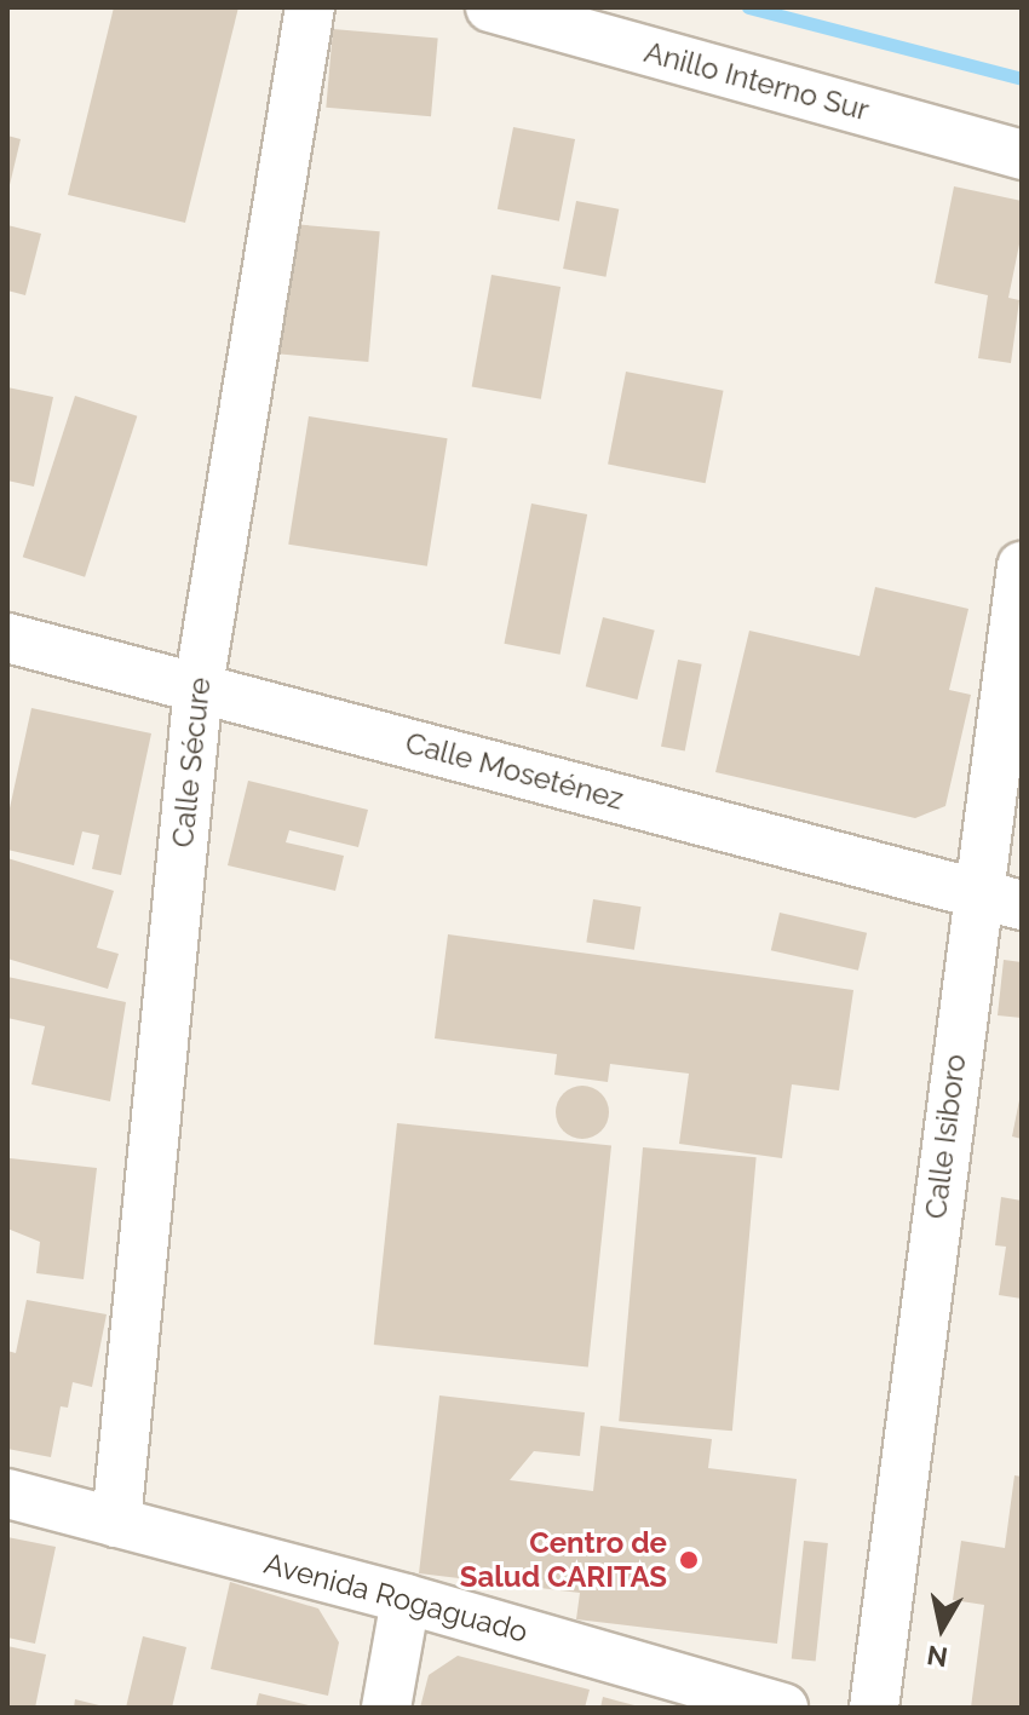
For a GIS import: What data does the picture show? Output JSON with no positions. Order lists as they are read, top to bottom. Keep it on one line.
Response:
{"streets":{"street":["Anillo Interno Sur","Calle Sécure","Calle Moseténez","Calle Isiboro","Avenida Rogaguado"]},"crossings":[["Calle Sécure","Calle Moseténez"],["Calle Sécure","Avenida Rogaguado"],["Calle Moseténez","Calle Isiboro"]],"places":["Centro de Salud CARITAS"],"north":"bottom"}
